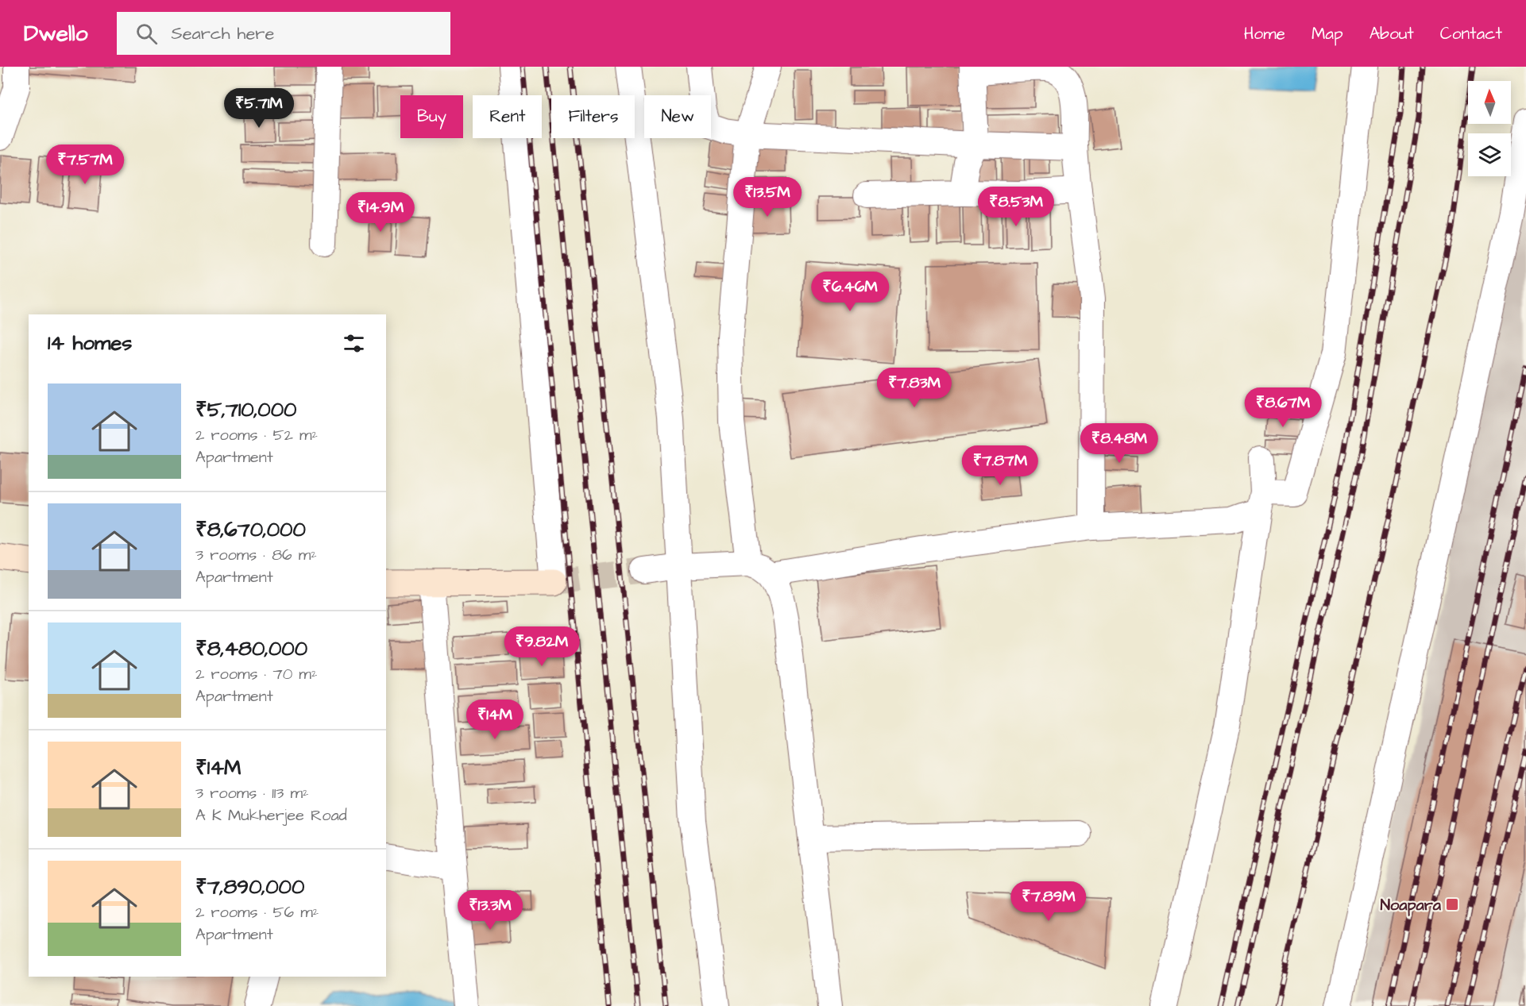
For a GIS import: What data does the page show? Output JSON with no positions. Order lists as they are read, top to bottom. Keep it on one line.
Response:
{"places":{"transit":["Noapara"]},"north":"top","page":{"header":"Dwello","search":"Search here","nav":["Home","Map","About","Contact"],"price":["₹5.71M","₹7.57M","₹13.5M","₹8.53M","₹14.9M","₹6.46M","₹7.83M","₹8.67M","₹8.48M","₹7.87M","₹9.82M","₹14M","₹7.89M","₹13.3M"],"chip":["Buy","Rent","Filters","New"],"heading":"14 homes","list":[{"name":"₹5,710,000","note":"2 rooms · 52 m² · Apartment"},{"name":"₹8,670,000","note":"3 rooms · 86 m² · Apartment"},{"name":"₹8,480,000","note":"2 rooms · 70 m² · Apartment"},{"name":"₹14M","note":"3 rooms · 113 m² · A K Mukherjee Road"},{"name":"₹7,890,000","note":"2 rooms · 56 m² · Apartment"}]}}
